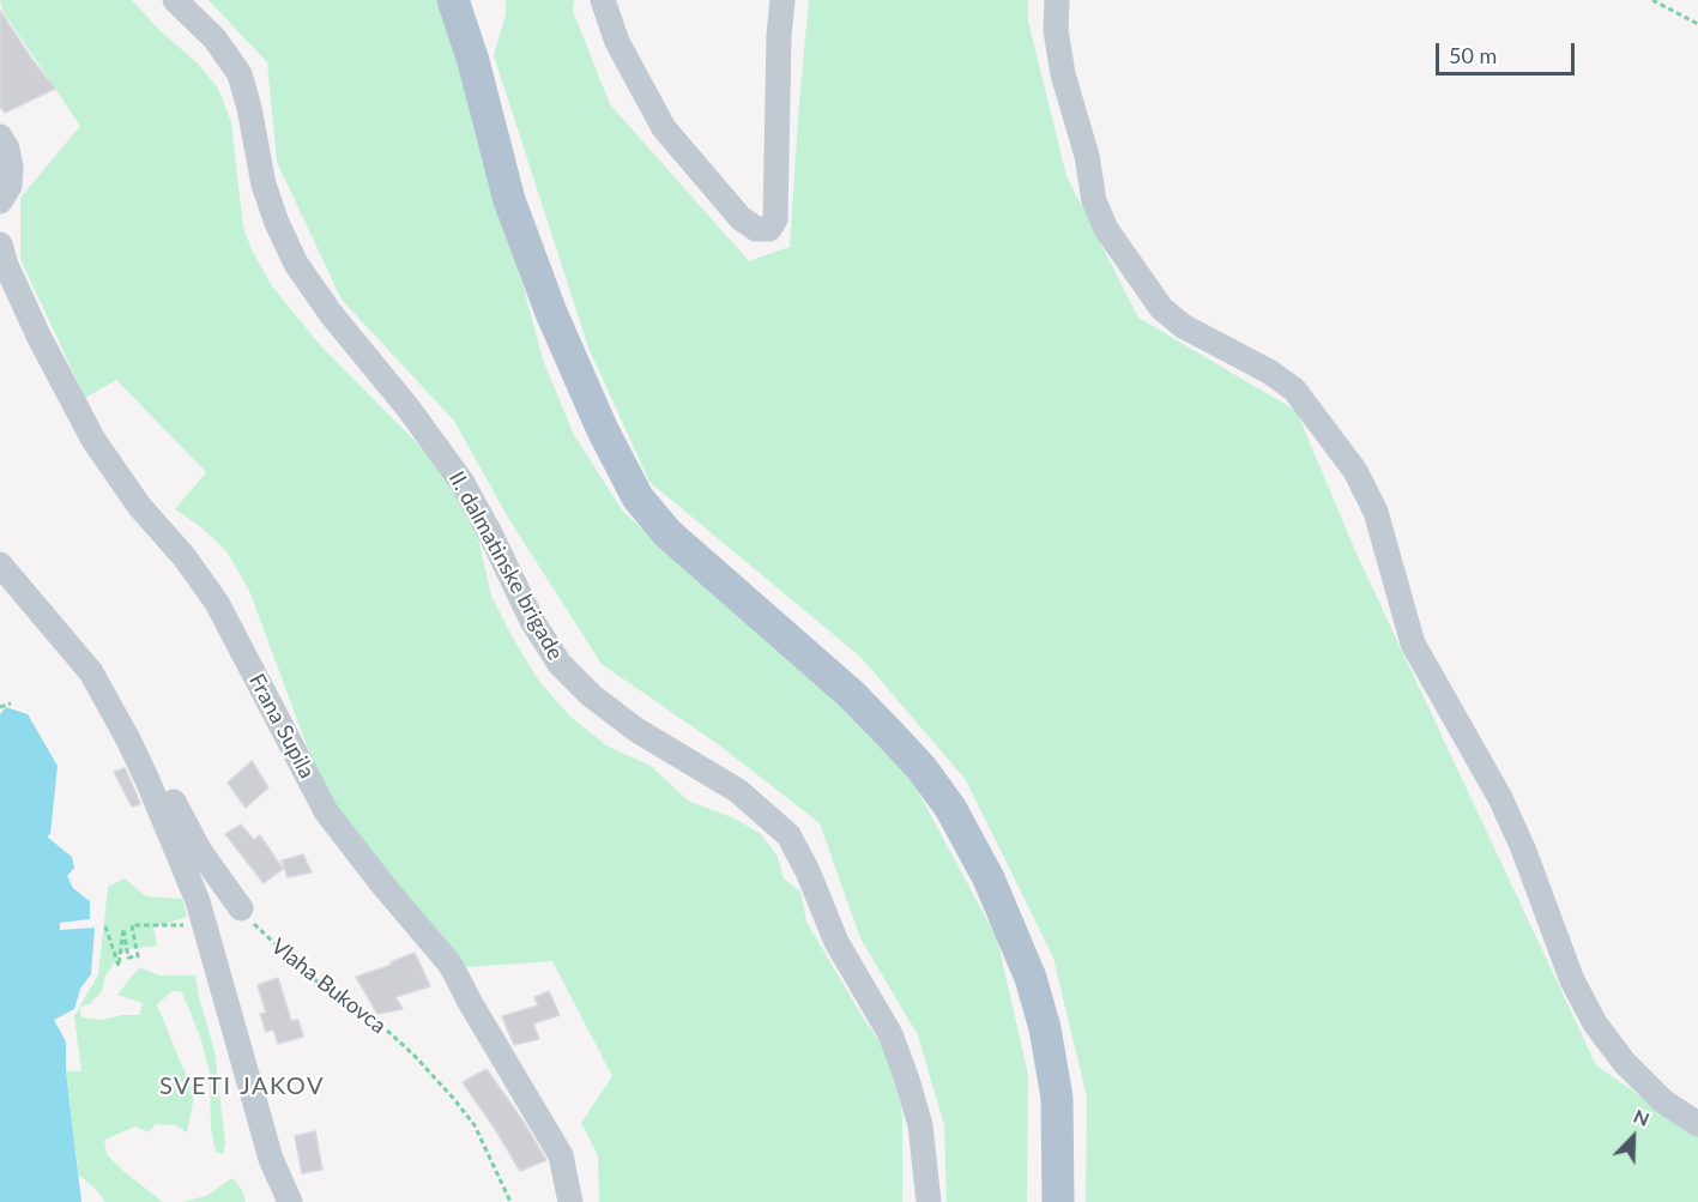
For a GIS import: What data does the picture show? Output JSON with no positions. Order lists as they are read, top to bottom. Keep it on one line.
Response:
{"streets":{"street":["II. dalmatinske brigade","Frana Supila"],"path":["Vlaha Bukovca"]},"districts":["SVETI JAKOV"],"scale_bar":"50 m","north":"top right"}
